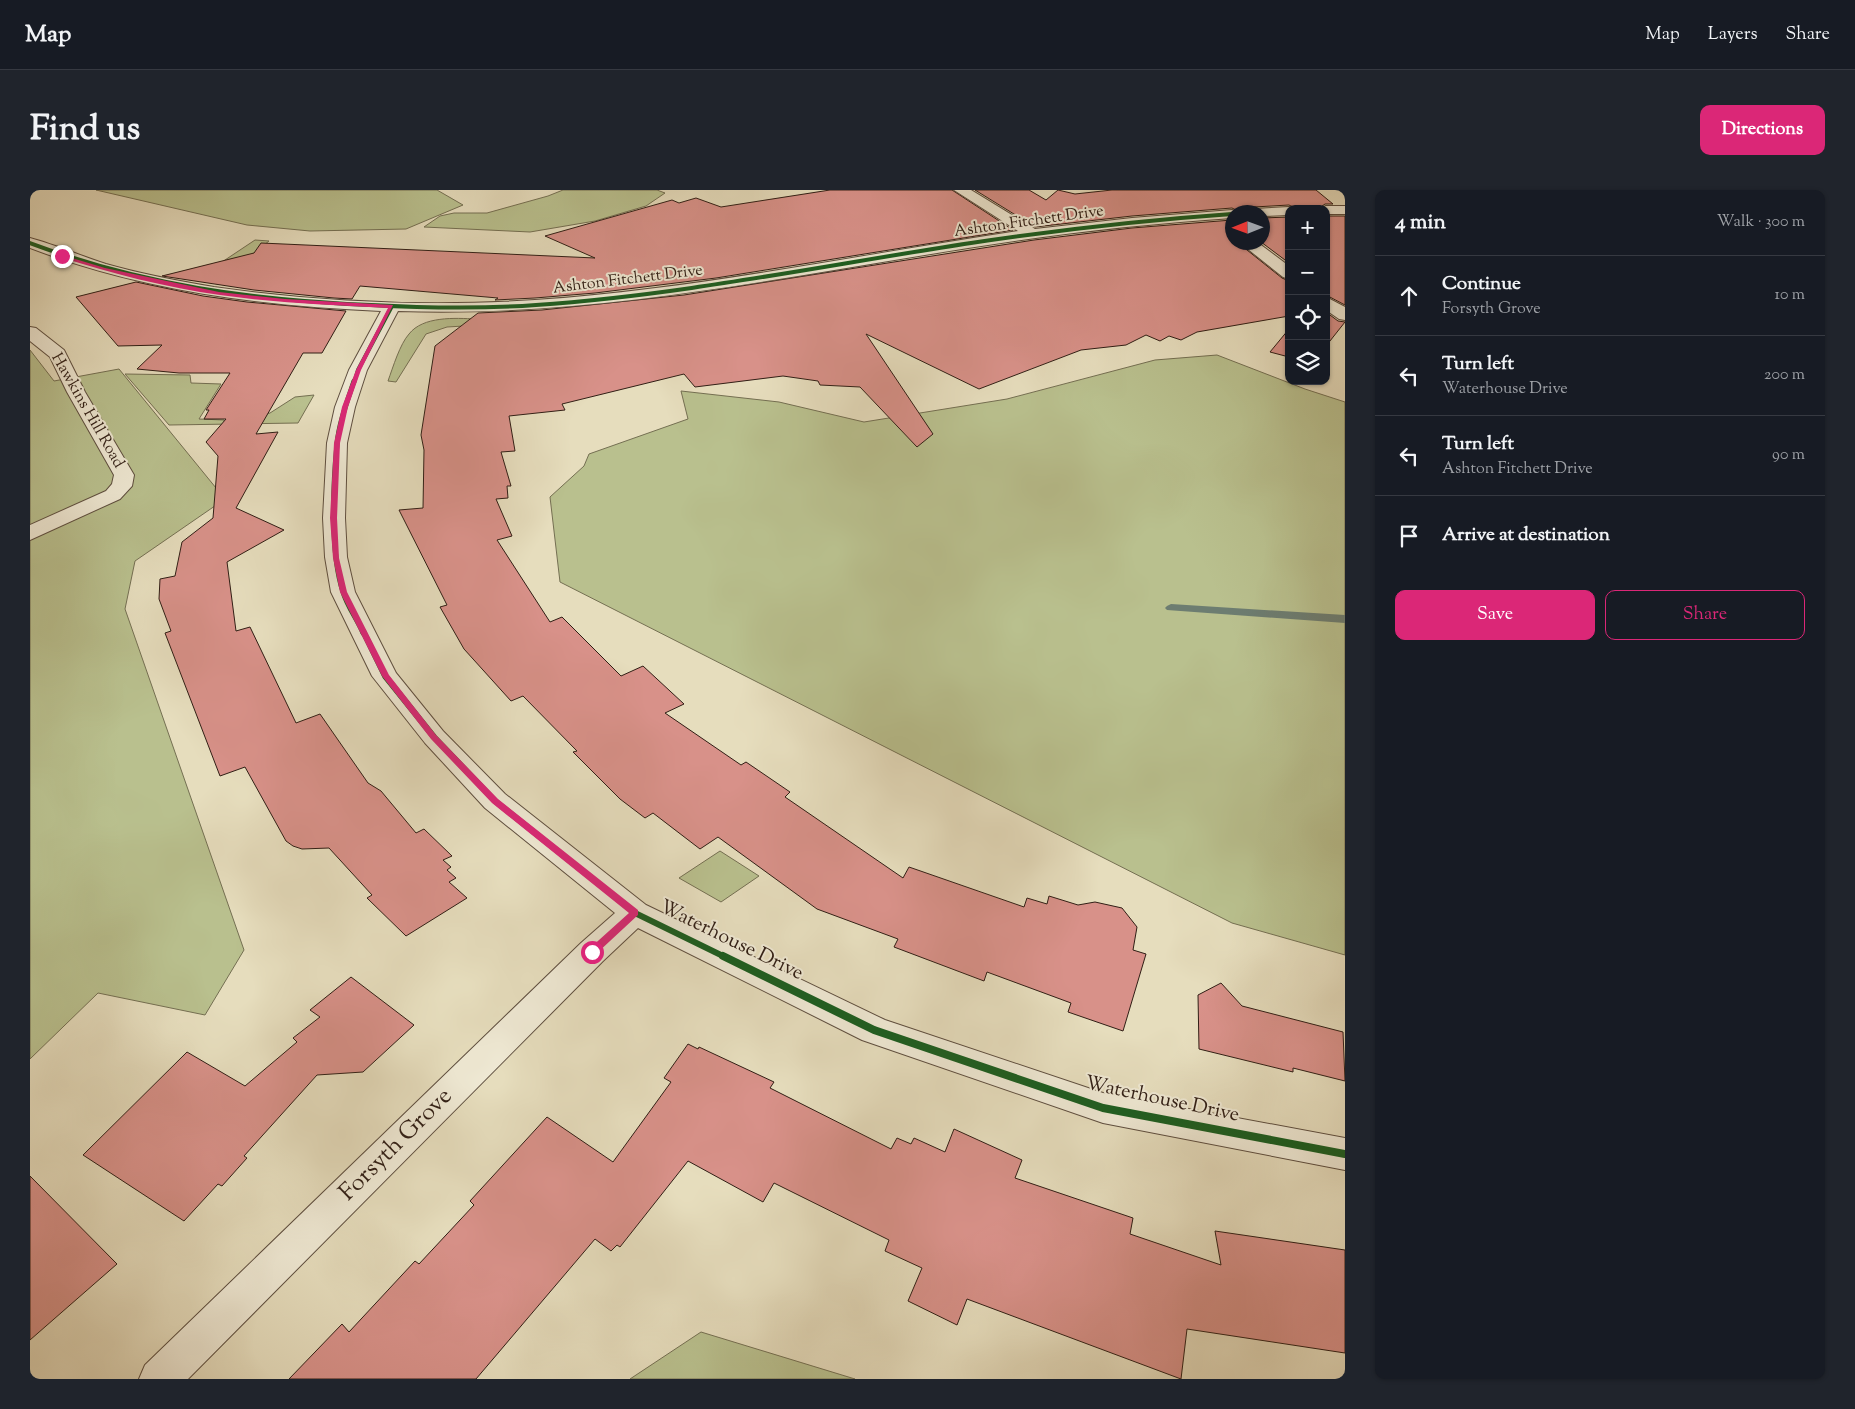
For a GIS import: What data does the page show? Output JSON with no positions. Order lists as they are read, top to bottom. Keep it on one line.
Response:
{"streets":{"street":["Ashton Fitchett Drive","Hawkins Hill Road","Waterhouse Drive","Forsyth Grove"]},"crossings":[["Ashton Fitchett Drive","Waterhouse Drive"],["Waterhouse Drive","Forsyth Grove"]],"north":"left","page":{"header":"Map","nav":["Map","Layers","Share"],"title":"Find us","buttons":["Directions",["Save","Share"]],"heading":["4 min","Walk · 300 m"],"map_buttons":["+","−"],"list":[["Continue","Forsyth Grove","10 m"],["Turn left","Waterhouse Drive","200 m"],["Turn left","Ashton Fitchett Drive","90 m"],"Arrive at destination"]}}
